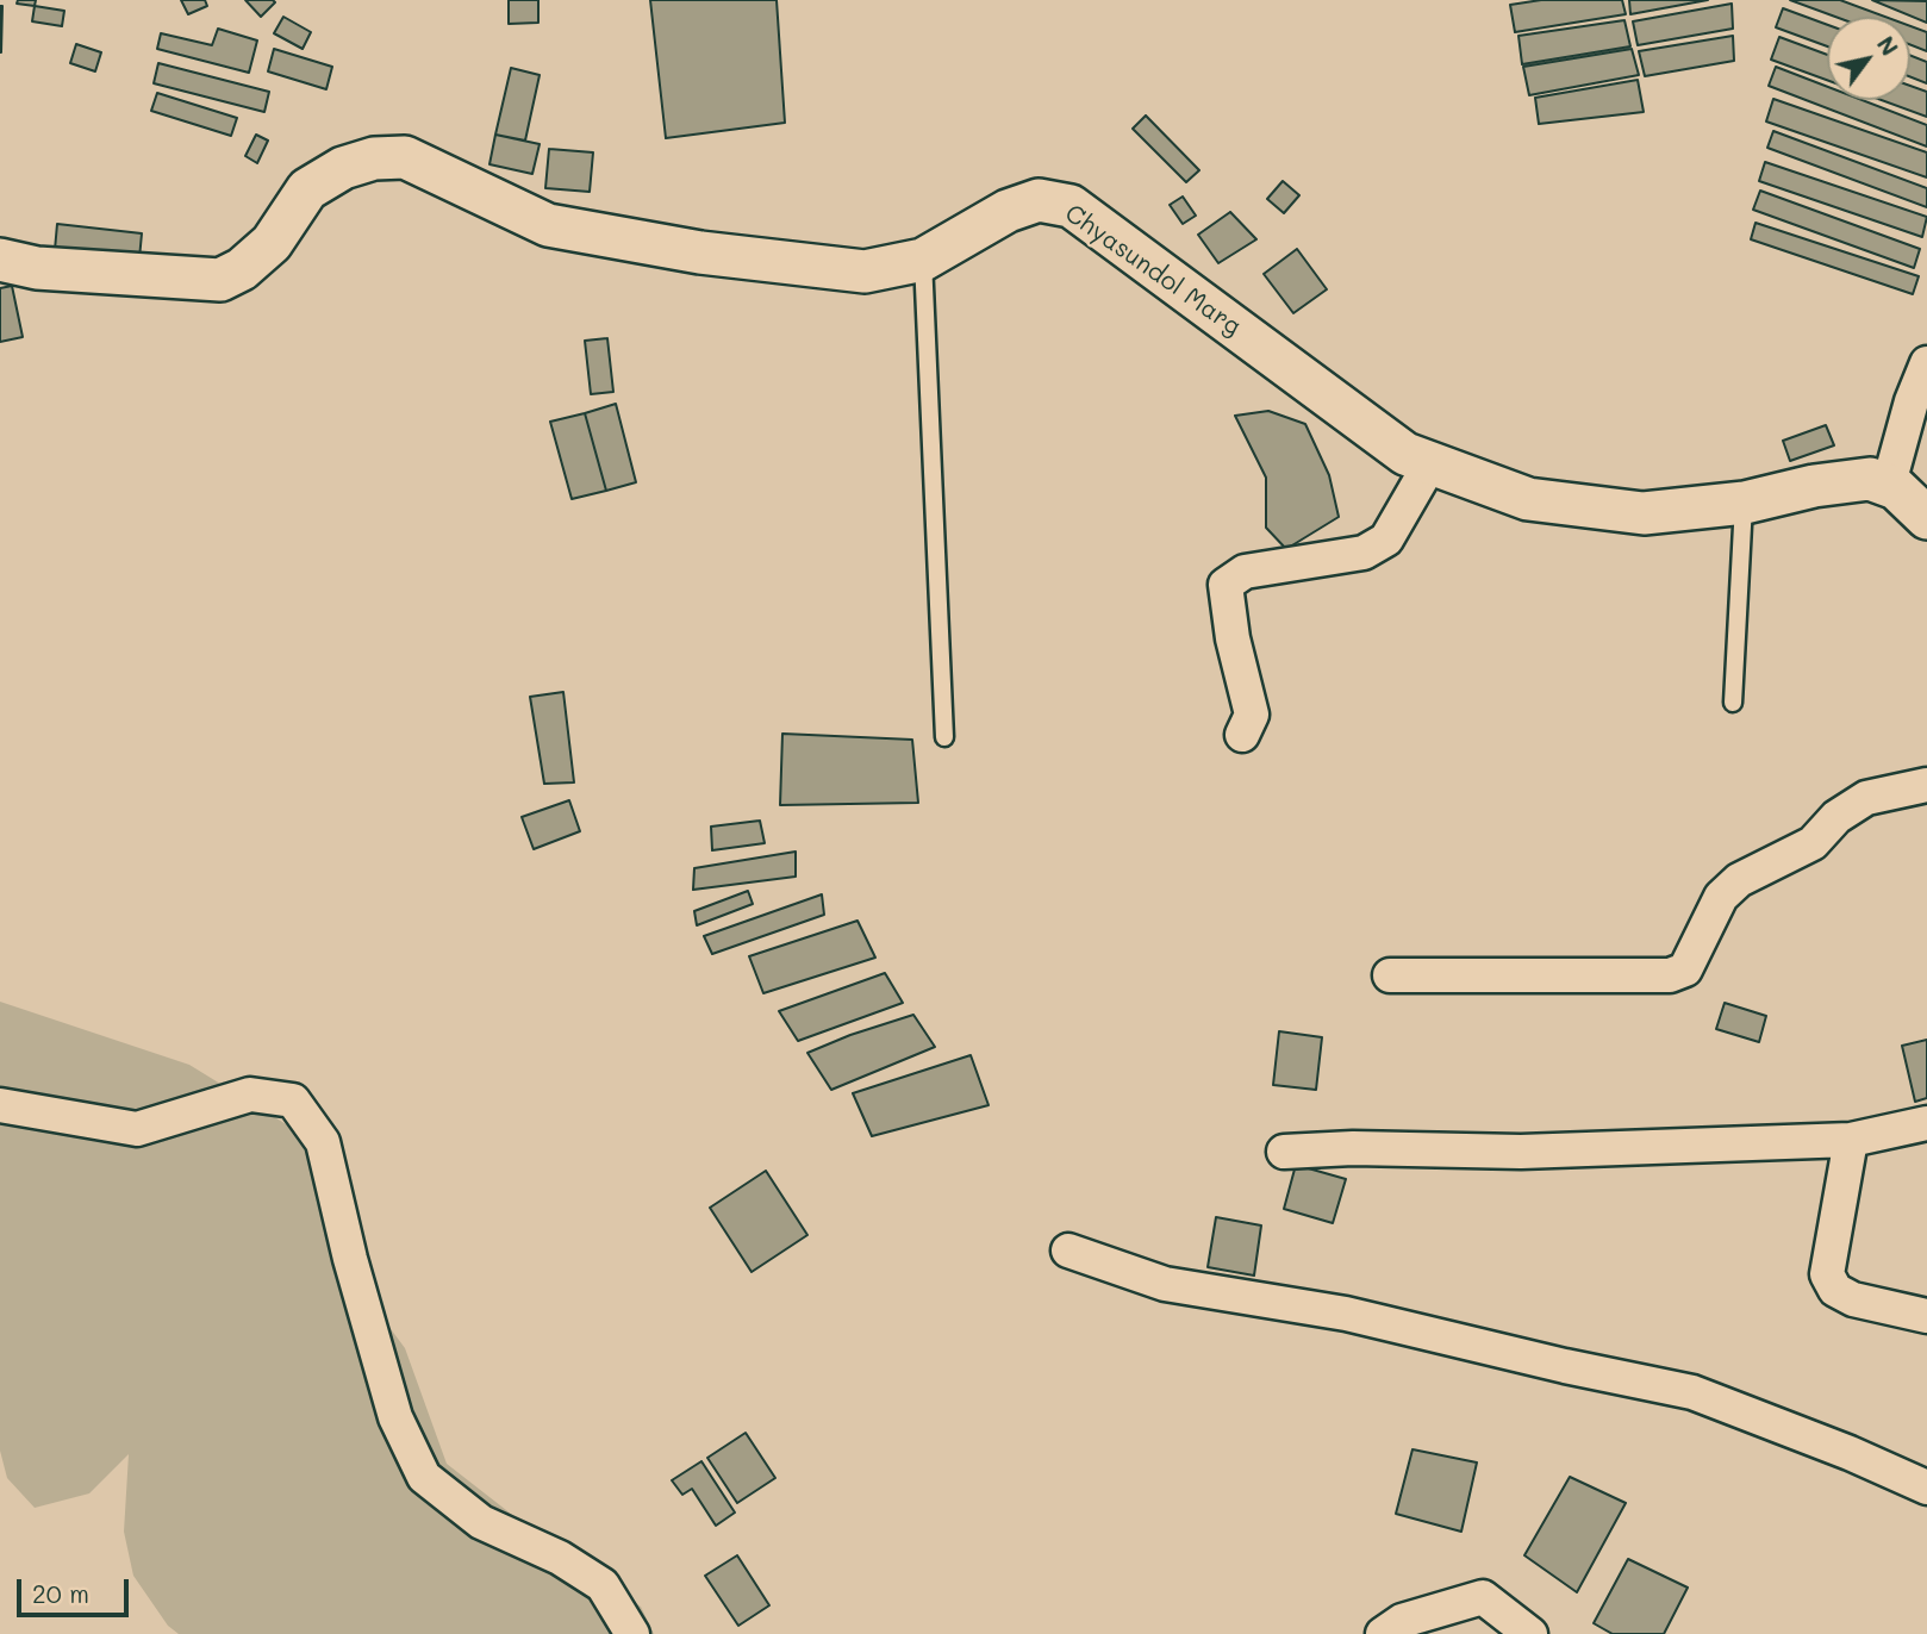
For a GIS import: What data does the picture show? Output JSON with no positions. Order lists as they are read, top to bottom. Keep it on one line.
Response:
{"streets":{"street":["Chyasundol Marg"]},"scale_bar":"20 m","north":"top right"}
